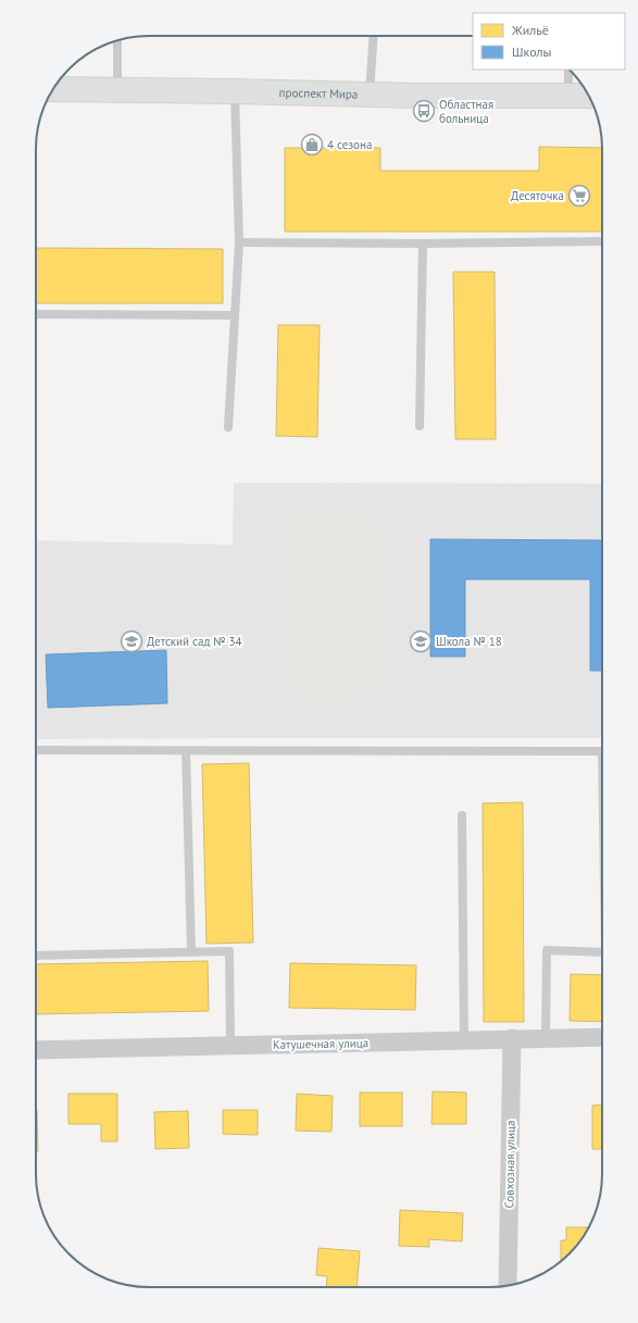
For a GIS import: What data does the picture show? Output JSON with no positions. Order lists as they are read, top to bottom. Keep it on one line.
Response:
{"streets":{"main road":["проспект Мира"],"street":["Катушечная улица","Совхозная улица"]},"crossings":[["Катушечная улица","Совхозная улица"]],"places":{"bus stop":["Областная больница"],"shop":["4 сезона"],"supermarket":["Десяточка"],"school or university":["Детский сад № 34","Школа № 18"]},"legend":["Жильё","Школы"]}
